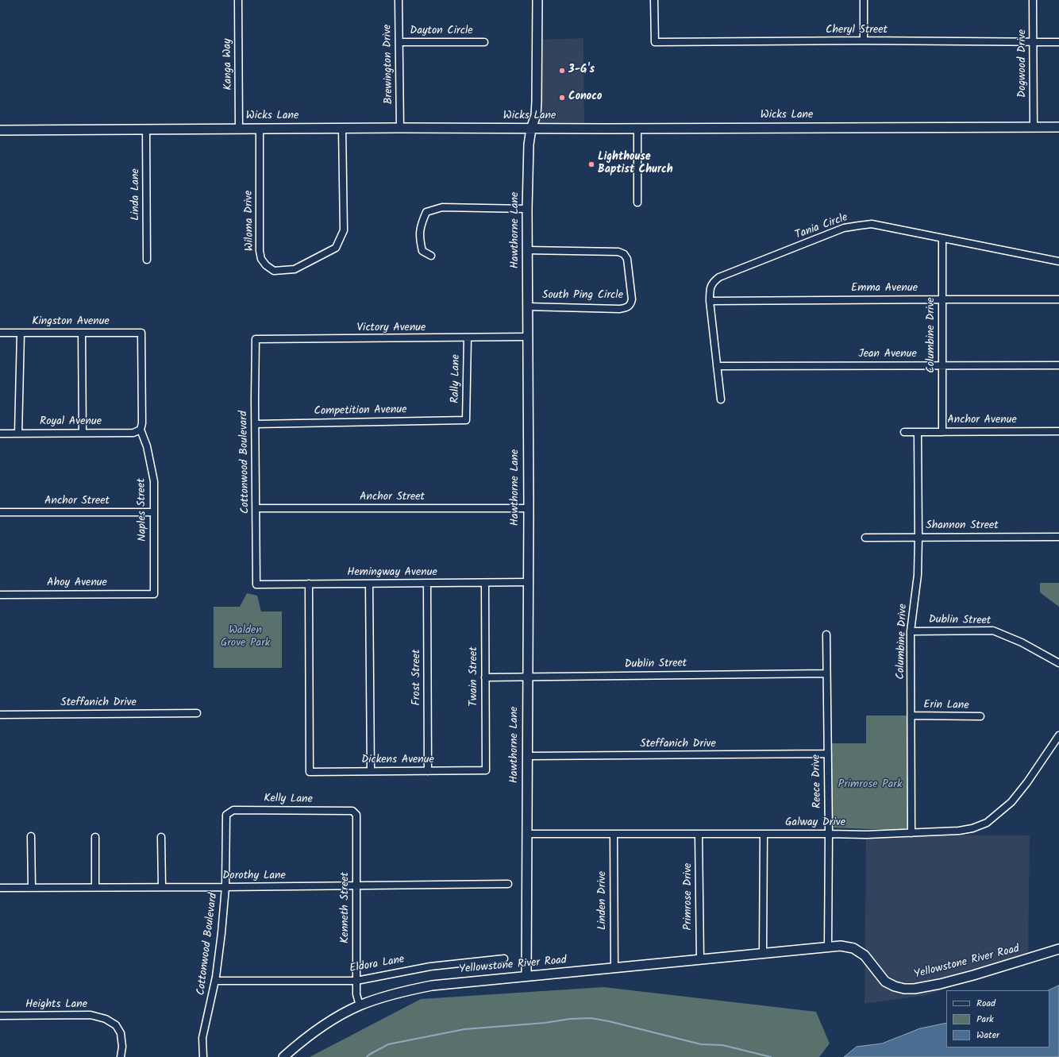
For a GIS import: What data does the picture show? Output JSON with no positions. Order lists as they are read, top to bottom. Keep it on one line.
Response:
{"streets":{"street":["Cheryl Street","Dayton Circle","Dogwood Drive","Kanga Way","Brewington Drive","Wicks Lane","Linda Lane","Wiloma Drive","Tania Circle","Hawthorne Lane","Emma Avenue","South Ping Circle","Kingston Avenue","Victory Avenue","Columbine Drive","Jean Avenue","Rally Lane","Competition Avenue","Anchor Avenue","Royal Avenue","Cottonwood Boulevard","Anchor Street","Naples Street","Shannon Street","Hemingway Avenue","Ahoy Avenue","Dublin Street","Twain Street","Frost Street","Steffanich Drive","Erin Lane","Dickens Avenue","Reece Drive","Kelly Lane","Galway Drive","Dorothy Lane","Primrose Drive","Linden Drive","Kenneth Street","Yellowstone River Road","Eldora Lane","Heights Lane"]},"crossings":[["Cheryl Street","Dogwood Drive"],["Dayton Circle","Brewington Drive"],["Dogwood Drive","Wicks Lane"],["Kanga Way","Wicks Lane"],["Brewington Drive","Wicks Lane"],["Wicks Lane","Linda Lane"],["Wicks Lane","Wiloma Drive"],["Wicks Lane","Hawthorne Lane"],["Tania Circle","Emma Avenue"],["Tania Circle","Columbine Drive"],["Tania Circle","Jean Avenue"],["Hawthorne Lane","South Ping Circle"],["Hawthorne Lane","Victory Avenue"],["Hawthorne Lane","Anchor Street"],["Hawthorne Lane","Hemingway Avenue"],["Hawthorne Lane","Dublin Street"],["Hawthorne Lane","Steffanich Drive"],["Hawthorne Lane","Galway Drive"],["Hawthorne Lane","Yellowstone River Road"],["Emma Avenue","Columbine Drive"],["Kingston Avenue","Naples Street"],["Victory Avenue","Rally Lane"],["Victory Avenue","Cottonwood Boulevard"],["Columbine Drive","Jean Avenue"],["Columbine Drive","Anchor Avenue"],["Columbine Drive","Shannon Street"],["Columbine Drive","Dublin Street"],["Columbine Drive","Erin Lane"],["Columbine Drive","Galway Drive"],["Rally Lane","Competition Avenue"],["Competition Avenue","Cottonwood Boulevard"],["Royal Avenue","Naples Street"],["Cottonwood Boulevard","Anchor Street"],["Cottonwood Boulevard","Hemingway Avenue"],["Cottonwood Boulevard","Kelly Lane"],["Cottonwood Boulevard","Dorothy Lane"],["Cottonwood Boulevard","Eldora Lane"],["Anchor Street","Naples Street"],["Naples Street","Ahoy Avenue"],["Hemingway Avenue","Twain Street"],["Hemingway Avenue","Frost Street"],["Hemingway Avenue","Dickens Avenue"],["Dublin Street","Twain Street"],["Dublin Street","Reece Drive"],["Twain Street","Dickens Avenue"],["Frost Street","Dickens Avenue"],["Steffanich Drive","Reece Drive"],["Reece Drive","Galway Drive"],["Reece Drive","Yellowstone River Road"],["Kelly Lane","Kenneth Street"],["Galway Drive","Primrose Drive"],["Galway Drive","Linden Drive"],["Dorothy Lane","Kenneth Street"],["Primrose Drive","Yellowstone River Road"],["Linden Drive","Yellowstone River Road"],["Kenneth Street","Yellowstone River Road"],["Kenneth Street","Eldora Lane"]],"parks":["Walden Grove Park","Primrose Park"],"places":["3-G's","Conoco","Lighthouse Baptist Church"],"legend":["Road","Park","Water"]}
